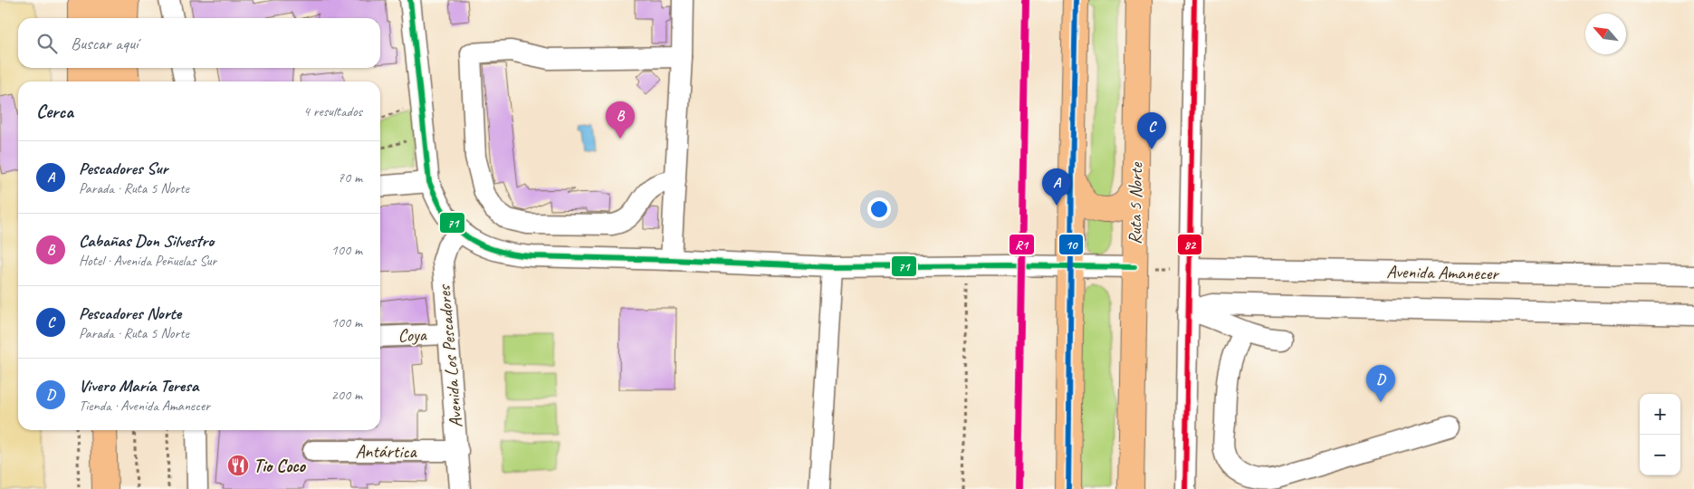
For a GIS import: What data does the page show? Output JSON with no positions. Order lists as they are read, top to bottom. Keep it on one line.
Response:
{"streets":{"main road":["Ruta 5 Norte"],"street":["Avenida Amanecer","Coya","Avenida Los Pescadores","Antártica"]},"crossings":[["Coya","Avenida Los Pescadores"],["Avenida Los Pescadores","Antártica"]],"places":{"restaurant":["Tio Coco"]},"lines":["transit line R1","transit line 71","transit line 10","transit line 82"],"north":"top left","page":{"search":"Buscar aquí","heading":["Cerca","4 resultados"],"pins":["B","C","A","D"],"list":[{"mark":"A","name":"Pescadores Sur","note":"Parada · Ruta 5 Norte","value":"70 m"},{"mark":"B","name":"Cabañas Don Silvestro","note":"Hotel · Avenida Peñuelas Sur","value":"100 m"},{"mark":"C","name":"Pescadores Norte","note":"Parada · Ruta 5 Norte","value":"100 m"},{"mark":"D","name":"Vivero María Teresa","note":"Tienda · Avenida Amanecer","value":"200 m"}],"map_buttons":["+","−"]}}
